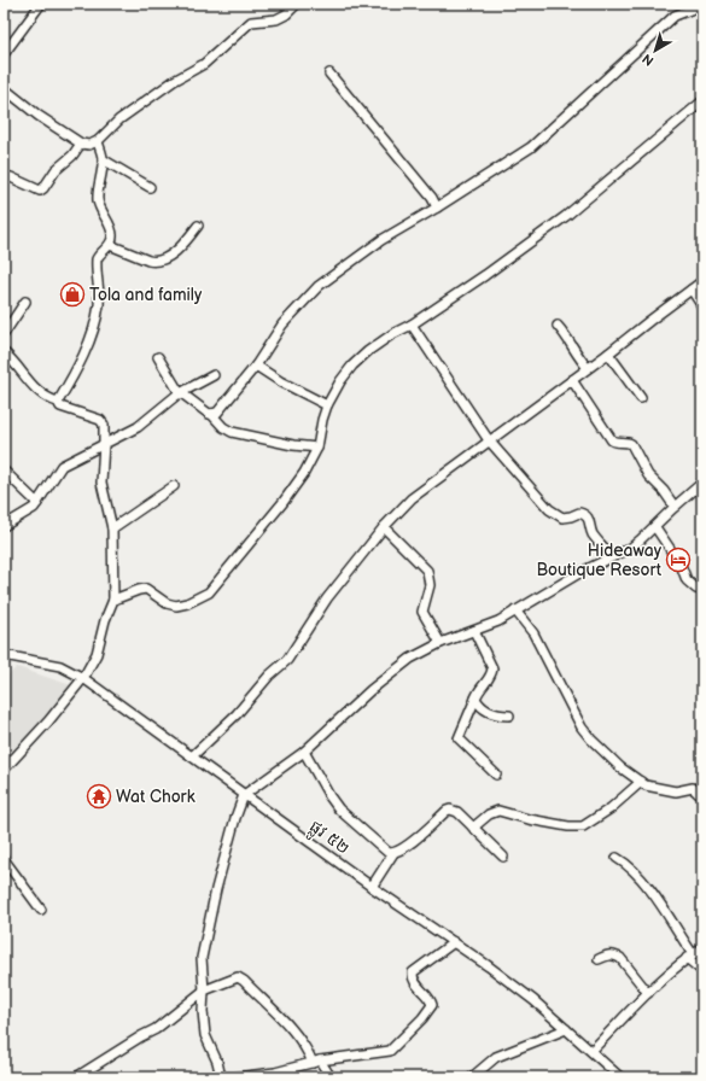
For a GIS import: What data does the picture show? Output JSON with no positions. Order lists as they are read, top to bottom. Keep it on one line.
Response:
{"streets":{"street":["ផ្លូវ ៥២"]},"places":{"shop":["Tola and family"],"hotel":["Hideaway Boutique Resort"],"temple":["Wat Chork"]},"north":"bottom left"}
